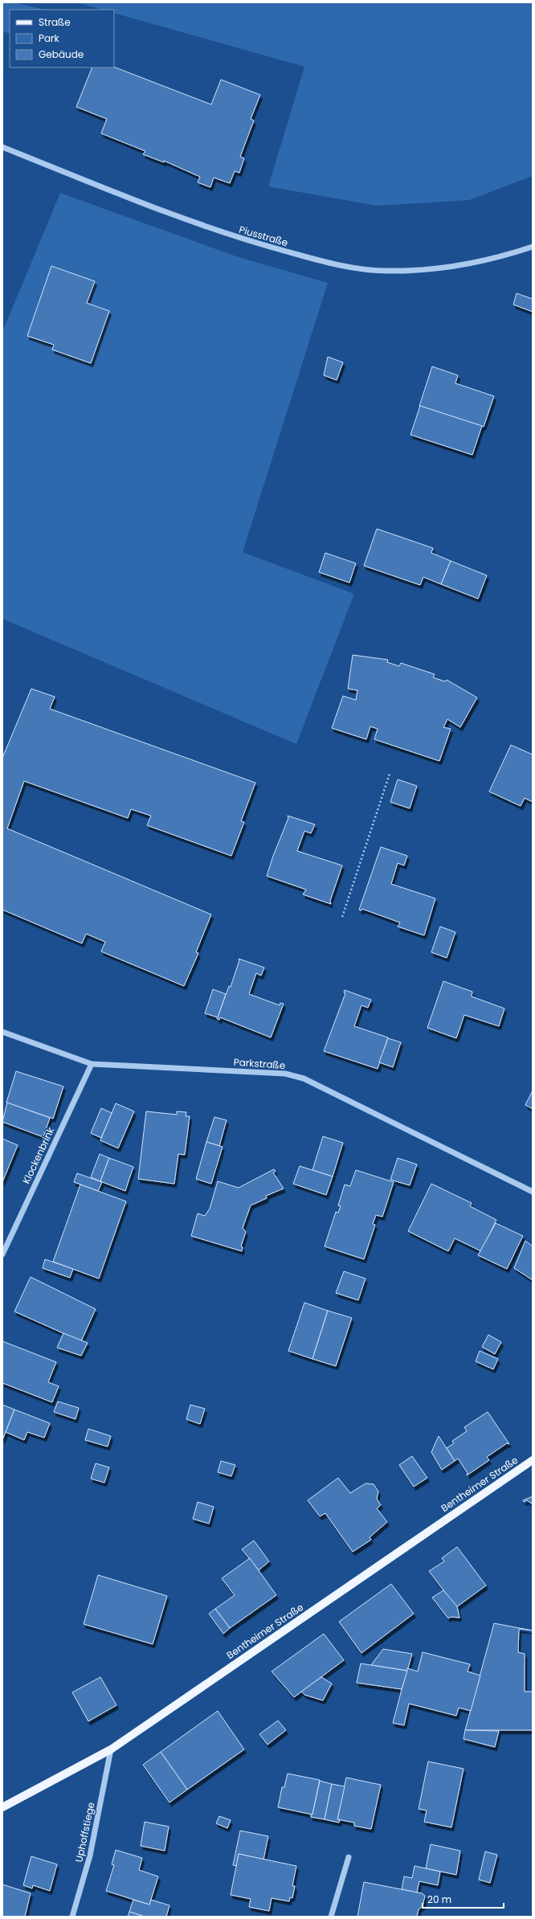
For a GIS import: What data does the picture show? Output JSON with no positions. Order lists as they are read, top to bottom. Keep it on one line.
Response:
{"streets":{"main road":["Bentheimer Straße"],"street":["Piusstraße","Parkstraße","Klockenbrink","Uphoffstiege"]},"crossings":[["Parkstraße","Klockenbrink"],["Bentheimer Straße","Uphoffstiege"]],"legend":["Straße","Park","Gebäude"],"scale_bar":"20 m"}
